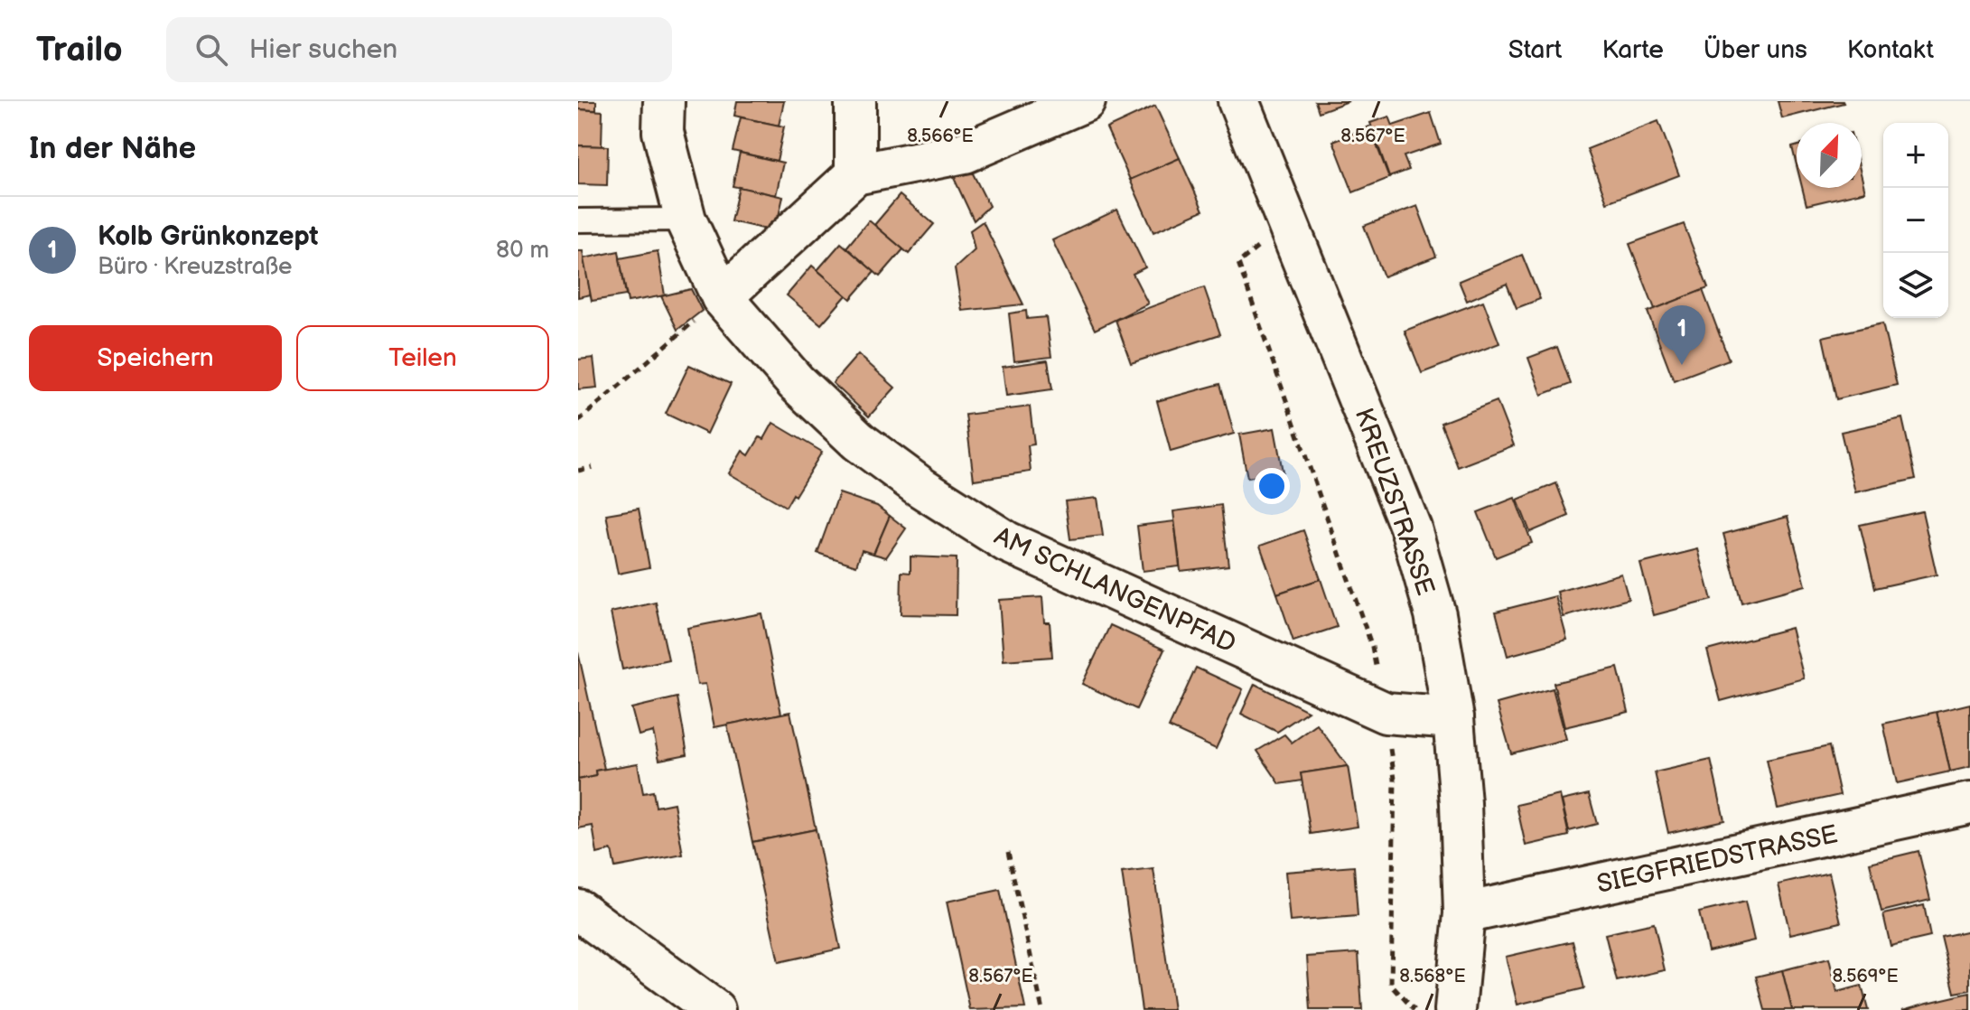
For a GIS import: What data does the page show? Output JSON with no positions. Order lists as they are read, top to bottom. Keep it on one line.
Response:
{"streets":{"street":["KREUZSTRASSE","AM SCHLANGENPFAD","SIEGFRIEDSTRASSE"]},"crossings":[["KREUZSTRASSE","AM SCHLANGENPFAD"],["KREUZSTRASSE","SIEGFRIEDSTRASSE"]],"north":"top right","page":{"header":"Trailo","search":"Hier suchen","nav":["Start","Karte","Über uns","Kontakt"],"heading":"In der Nähe","map_buttons":["+","−"],"list":[{"mark":"1","name":"Kolb Grünkonzept","note":"Büro · Kreuzstraße","value":"80 m"}],"buttons":["Speichern","Teilen"],"pins":"1"},"coordinates":["8.566°E","8.567°E","8.568°E","8.569°E"]}
